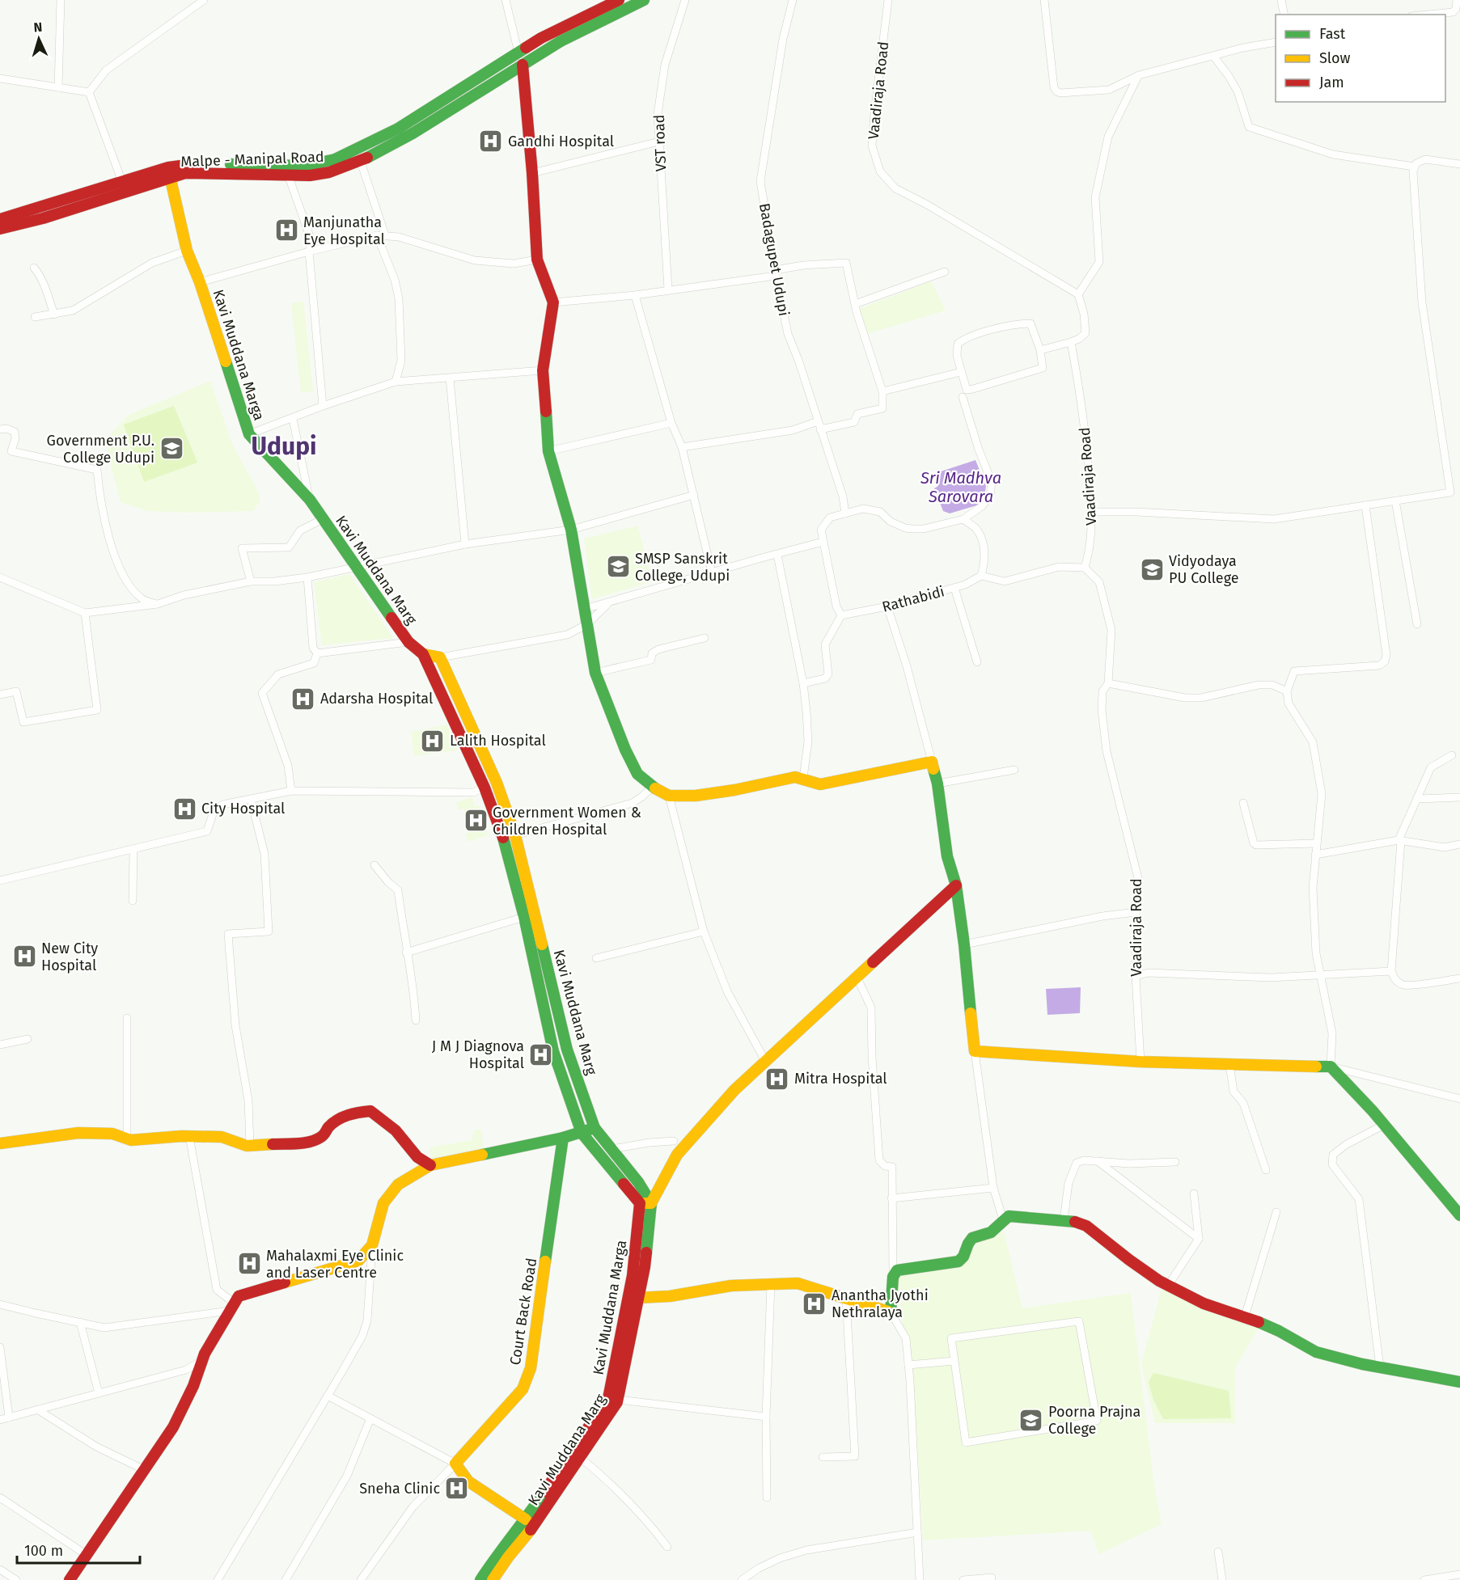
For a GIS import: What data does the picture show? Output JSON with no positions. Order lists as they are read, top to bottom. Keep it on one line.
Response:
{"streets":{"main road":["Malpe - Manipal Road","Kavi Muddana Marga","Kavi Muddana Marg","Court Back Road"],"street":["Vaadiraja Road","VST road","Badagupet Udupi","Rathabidi"]},"crossings":[["Kavi Muddana Marga","Kavi Muddana Marg"]],"districts":["Udupi"],"water":["Sri Madhva Sarovara"],"places":{"hospital":["Gandhi Hospital","Manjunatha Eye Hospital","Adarsha Hospital","Lalith Hospital","City Hospital","Government Women & Children Hospital","New City Hospital","J M J Diagnova Hospital","Mitra Hospital","Mahalaxmi Eye Clinic and Laser Centre","Anantha Jyothi Nethralaya","Sneha Clinic"],"school or university":["Government P.U. College Udupi","SMSP Sanskrit College, Udupi","Vidyodaya PU College","Poorna Prajna College"]},"legend":["Fast","Slow","Jam"],"scale_bar":"100 m","north":"top"}
